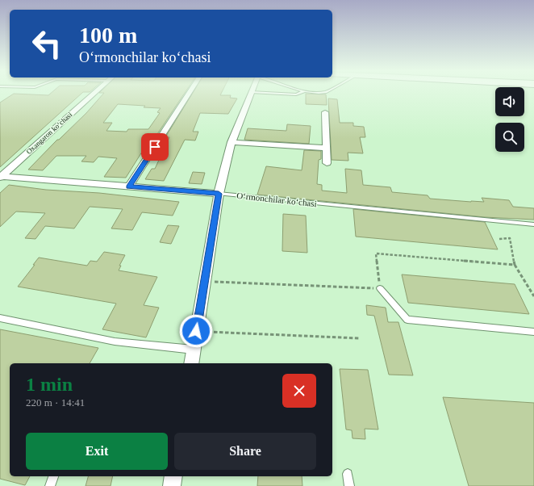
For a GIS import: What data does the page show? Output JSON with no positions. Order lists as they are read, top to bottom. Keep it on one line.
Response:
{"streets":{"street":["Oxangaron koʻchasi","Oʻrmonchilar koʻchasi"]},"crossings":[["Oxangaron koʻchasi","Oʻrmonchilar koʻchasi"]],"page":{"turn":["100 m","Oʻrmonchilar koʻchasi"],"heading":["1 min","220 m · 14:41"],"buttons":["Exit","Share"]}}
